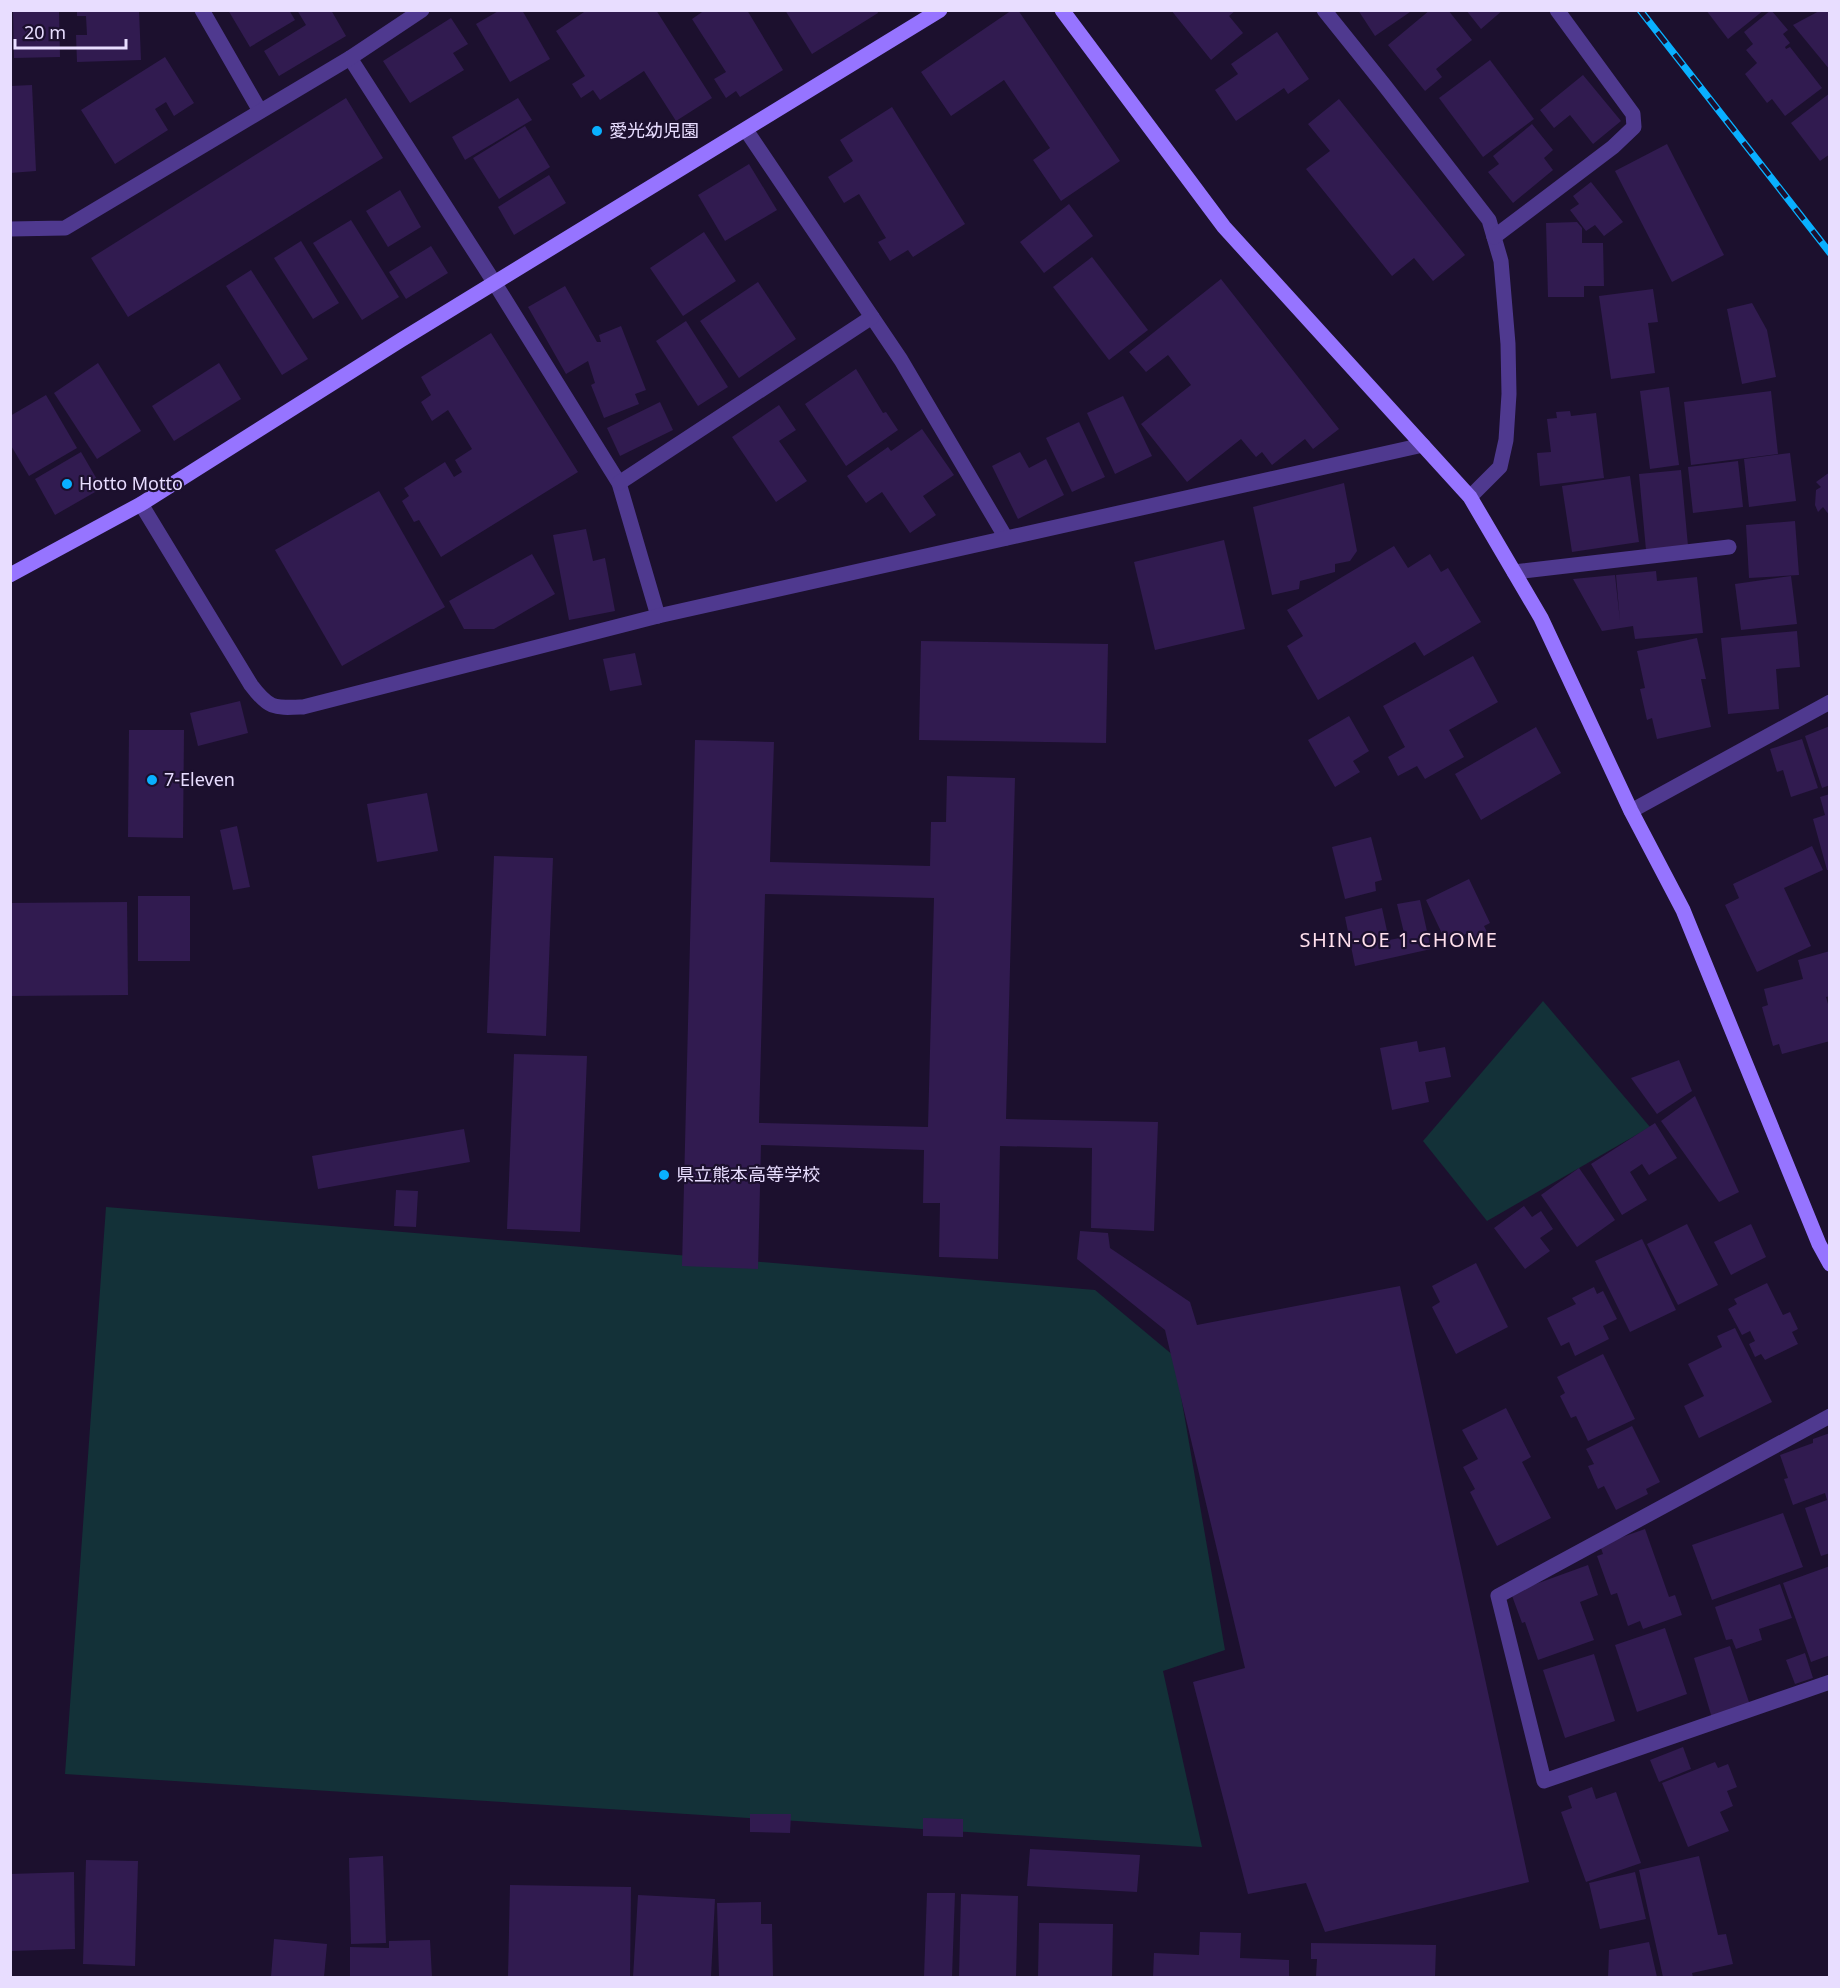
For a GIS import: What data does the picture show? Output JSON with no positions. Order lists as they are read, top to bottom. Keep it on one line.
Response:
{"districts":["SHIN-OE 1-CHOME"],"places":["愛光幼児園","Hotto Motto","7-Eleven","県立熊本高等学校"],"scale_bar":"20 m"}
